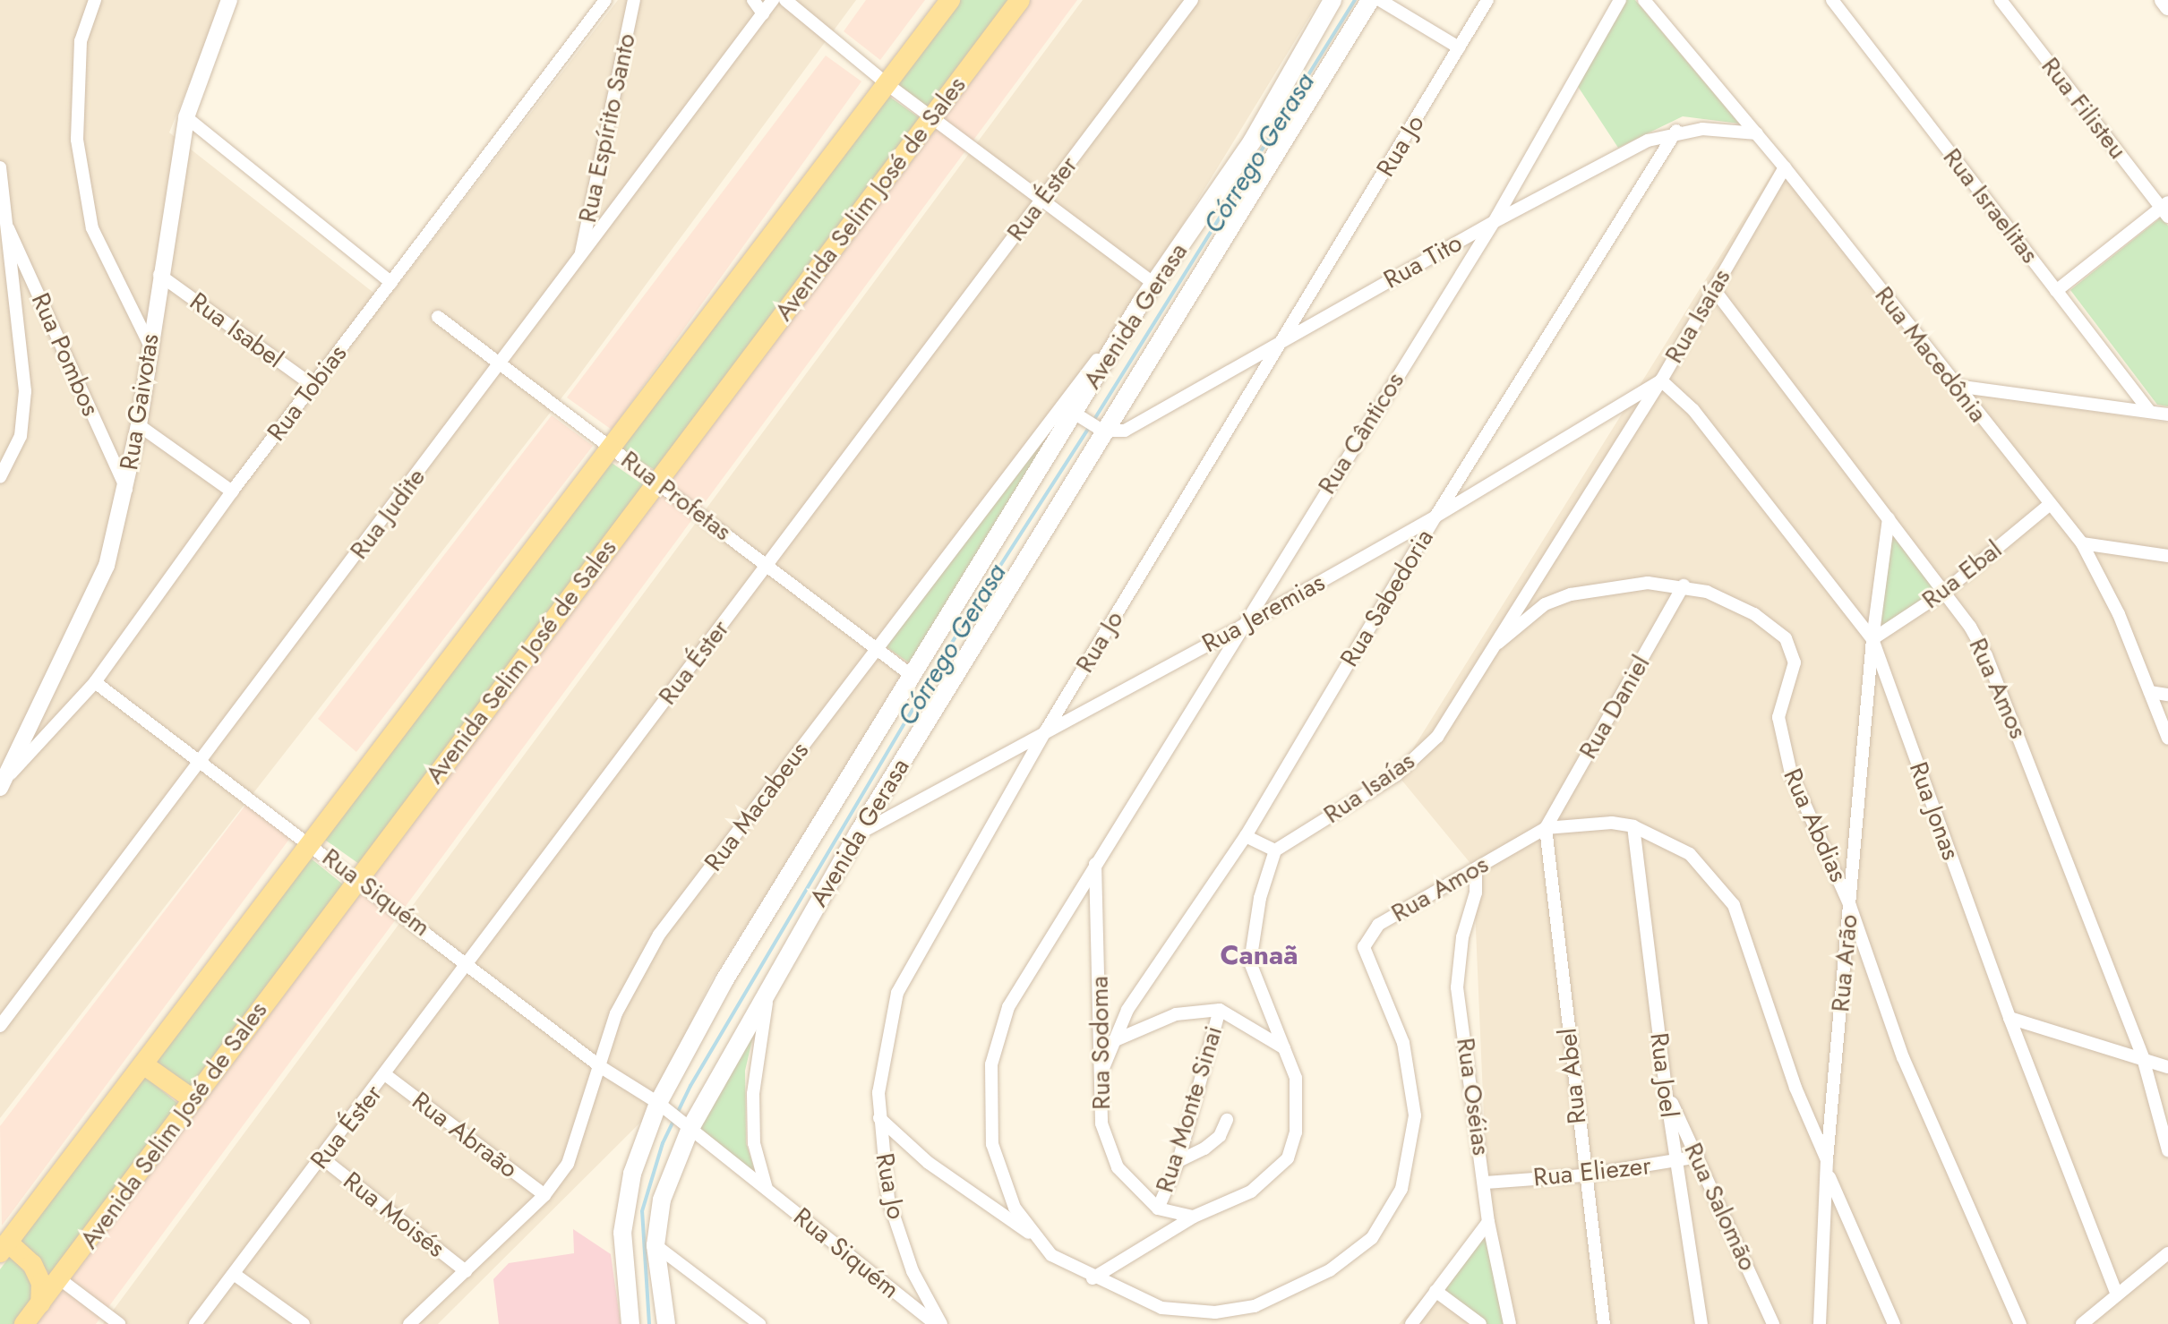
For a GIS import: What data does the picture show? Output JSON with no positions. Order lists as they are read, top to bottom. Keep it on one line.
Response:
{"streets":{"main road":["Avenida Selim José de Sales","Avenida Gerasa"],"street":["Rua Filisteu","Rua Espírito Santo","Rua Jo","Rua Éster","Rua Israelitas","Rua Tito","Rua Isaías","Rua Isabel","Rua Pombos","Rua Macedônia","Rua Tobias","Rua Gaivotas","Rua Cânticos","Rua Profetas","Rua Judite","Rua Ebal","Rua Sabedoria","Rua Jeremias","Rua Amos","Rua Daniel","Rua Macabeus","Rua Jonas","Rua Abdias","Rua Siquém","Rua Arão","Rua Sodoma","Rua Joel","Rua Abel","Rua Oséias","Rua Monte Sinai","Rua Abraão","Rua Eliezer","Rua Salomão","Rua Moisés"]},"crossings":[["Rua Espírito Santo","Rua Judite"],["Rua Jo","Rua Tito"],["Rua Jo","Rua Jeremias"],["Rua Jo","Rua Amos"],["Avenida Selim José de Sales","Rua Profetas"],["Avenida Selim José de Sales","Rua Siquém"],["Rua Éster","Rua Profetas"],["Rua Éster","Rua Siquém"],["Rua Éster","Rua Abraão"],["Rua Éster","Rua Moisés"],["Rua Tito","Avenida Gerasa"],["Rua Tito","Rua Macedônia"],["Rua Tito","Rua Cânticos"],["Rua Tito","Rua Sabedoria"],["Avenida Gerasa","Rua Profetas"],["Avenida Gerasa","Rua Jeremias"],["Avenida Gerasa","Rua Macabeus"],["Avenida Gerasa","Rua Siquém"],["Rua Isaías","Rua Macedônia"],["Rua Isaías","Rua Jeremias"],["Rua Isaías","Rua Amos"],["Rua Isaías","Rua Jonas"],["Rua Isaías","Rua Abdias"],["Rua Isabel","Rua Tobias"],["Rua Isabel","Rua Gaivotas"],["Rua Pombos","Rua Gaivotas"],["Rua Macedônia","Rua Ebal"],["Rua Tobias","Rua Gaivotas"],["Rua Tobias","Rua Siquém"],["Rua Cânticos","Rua Jeremias"],["Rua Cânticos","Rua Amos"],["Rua Cânticos","Rua Sodoma"],["Rua Profetas","Rua Judite"],["Rua Profetas","Rua Macabeus"],["Rua Judite","Rua Siquém"],["Rua Ebal","Rua Amos"],["Rua Ebal","Rua Jonas"],["Rua Ebal","Rua Arão"],["Rua Sabedoria","Rua Jeremias"],["Rua Sabedoria","Rua Sodoma"],["Rua Jeremias","Rua Jonas"],["Rua Amos","Rua Daniel"],["Rua Amos","Rua Arão"],["Rua Amos","Rua Sodoma"],["Rua Amos","Rua Joel"],["Rua Amos","Rua Abel"],["Rua Amos","Rua Oséias"],["Rua Daniel","Rua Abdias"],["Rua Daniel","Rua Abel"],["Rua Macabeus","Rua Siquém"],["Rua Macabeus","Rua Abraão"],["Rua Macabeus","Rua Moisés"],["Rua Jonas","Rua Arão"],["Rua Abdias","Rua Arão"],["Rua Sodoma","Rua Monte Sinai"],["Rua Joel","Rua Eliezer"],["Rua Joel","Rua Salomão"],["Rua Abel","Rua Eliezer"],["Rua Oséias","Rua Eliezer"],["Rua Eliezer","Rua Salomão"]],"districts":["Canaã"],"water":["Córrego Gerasa"]}
